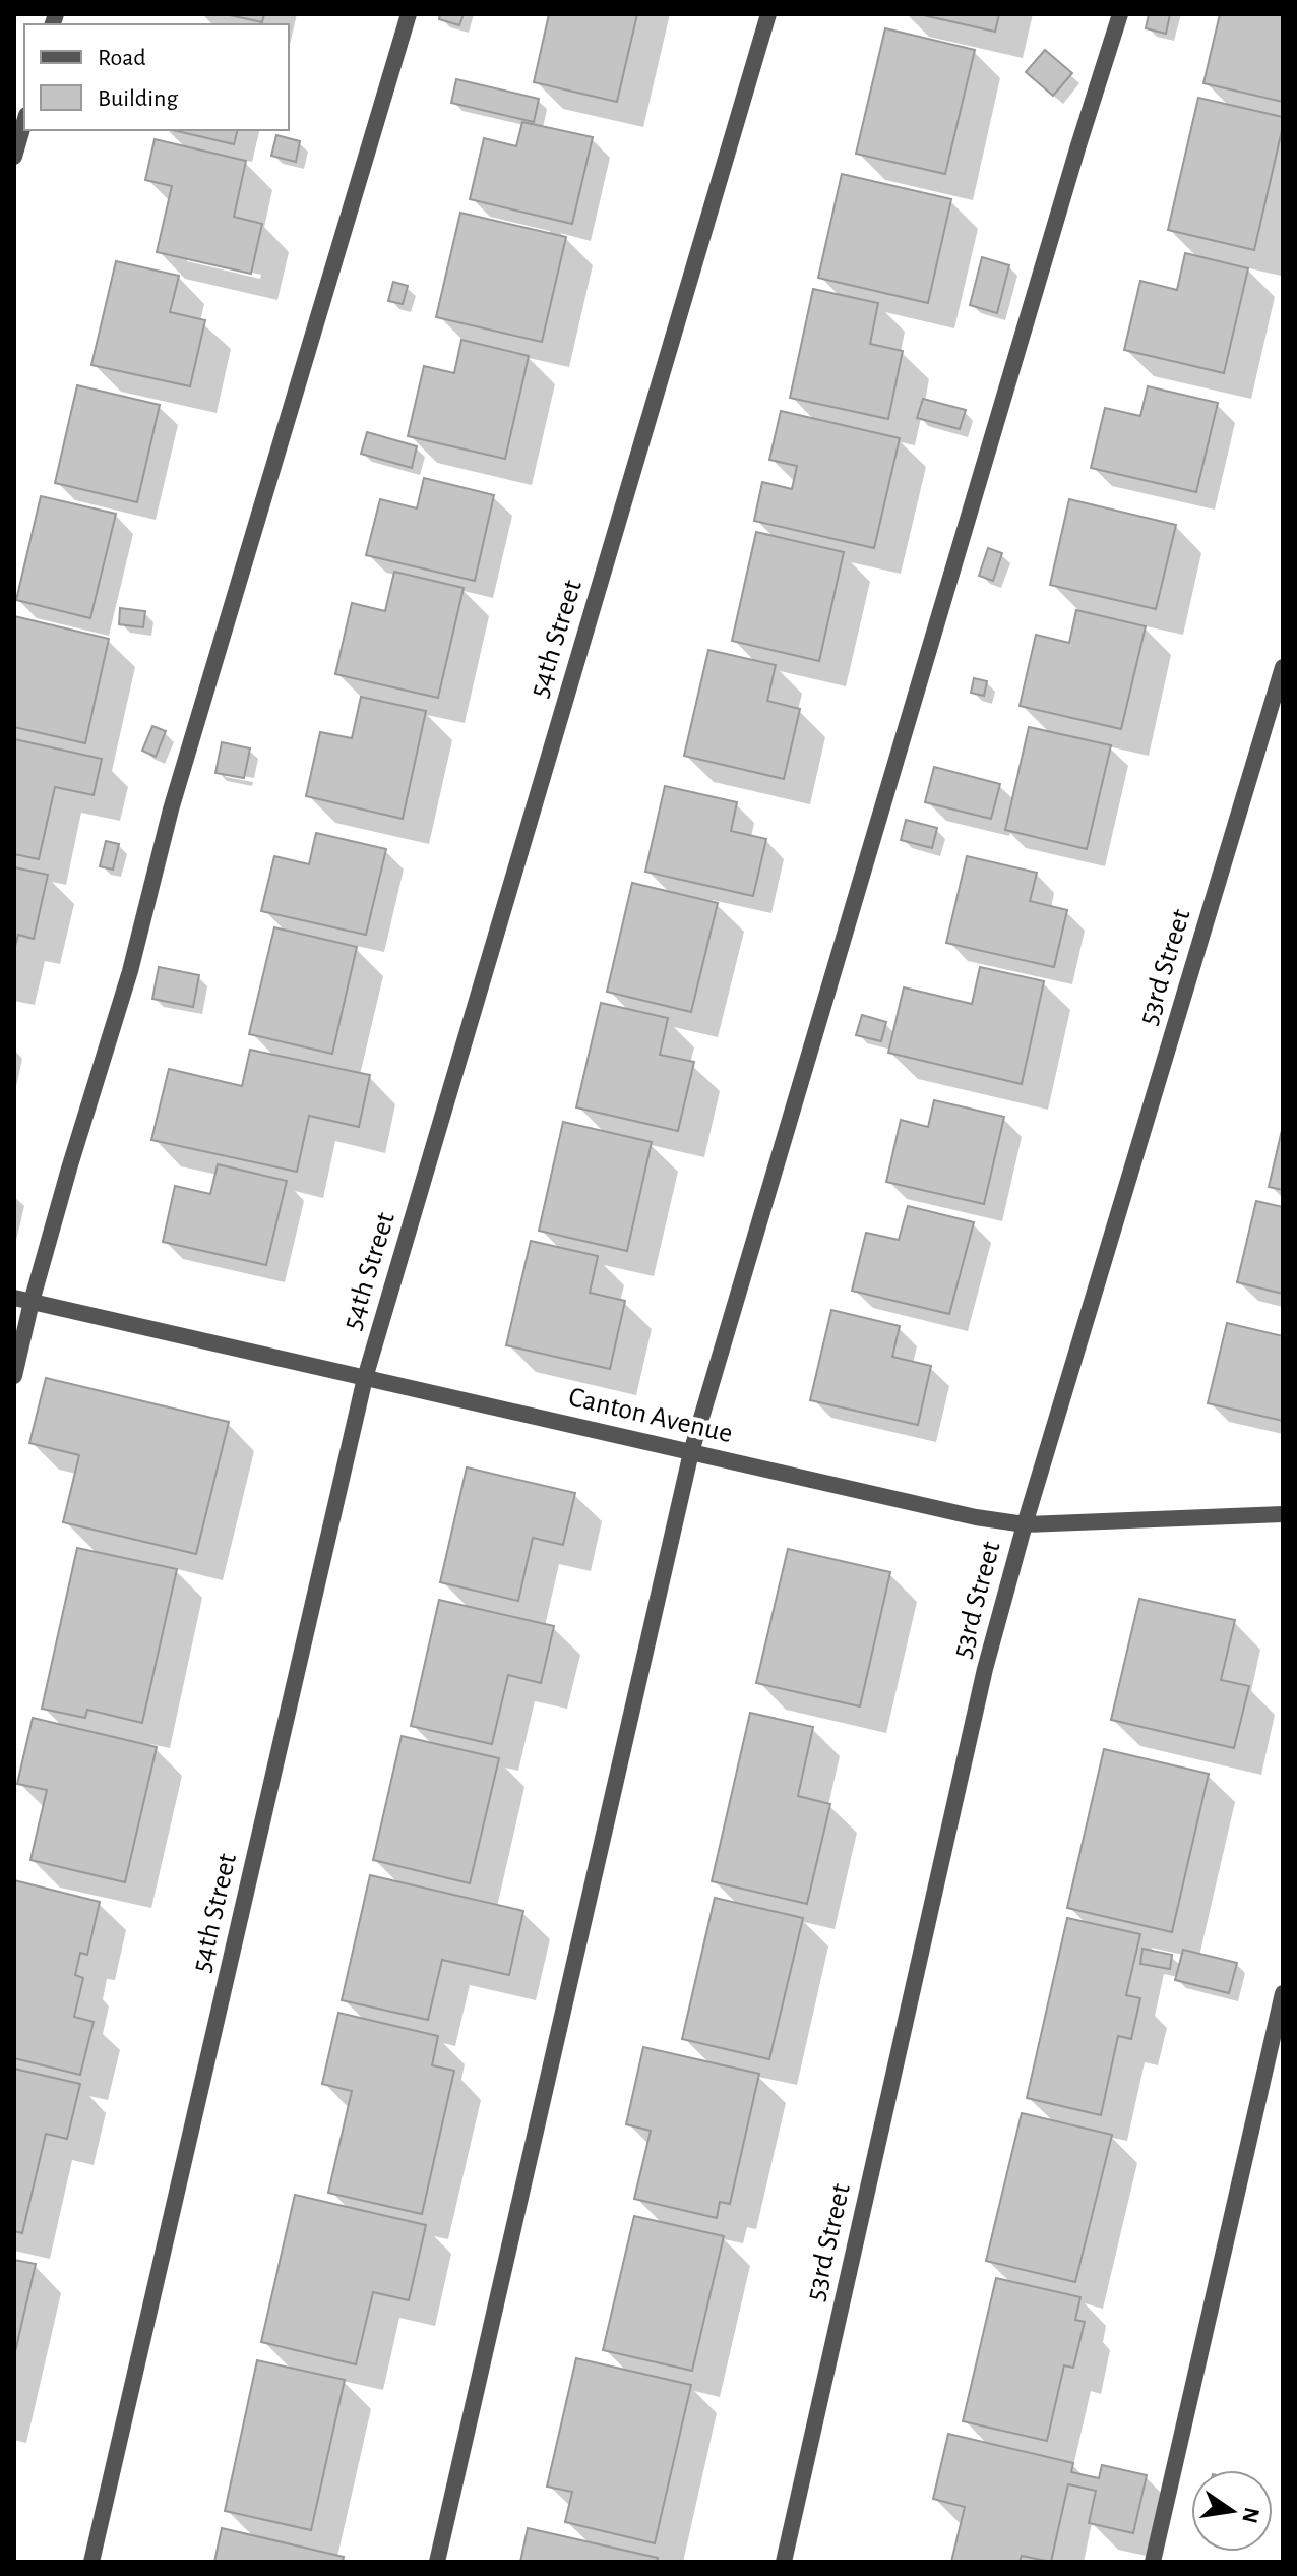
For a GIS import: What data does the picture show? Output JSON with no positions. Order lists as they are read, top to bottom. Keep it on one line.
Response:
{"streets":{"street":["54th Street","53rd Street","Canton Avenue"]},"crossings":[["54th Street","Canton Avenue"],["53rd Street","Canton Avenue"]],"legend":["Road","Building"],"north":"right"}
